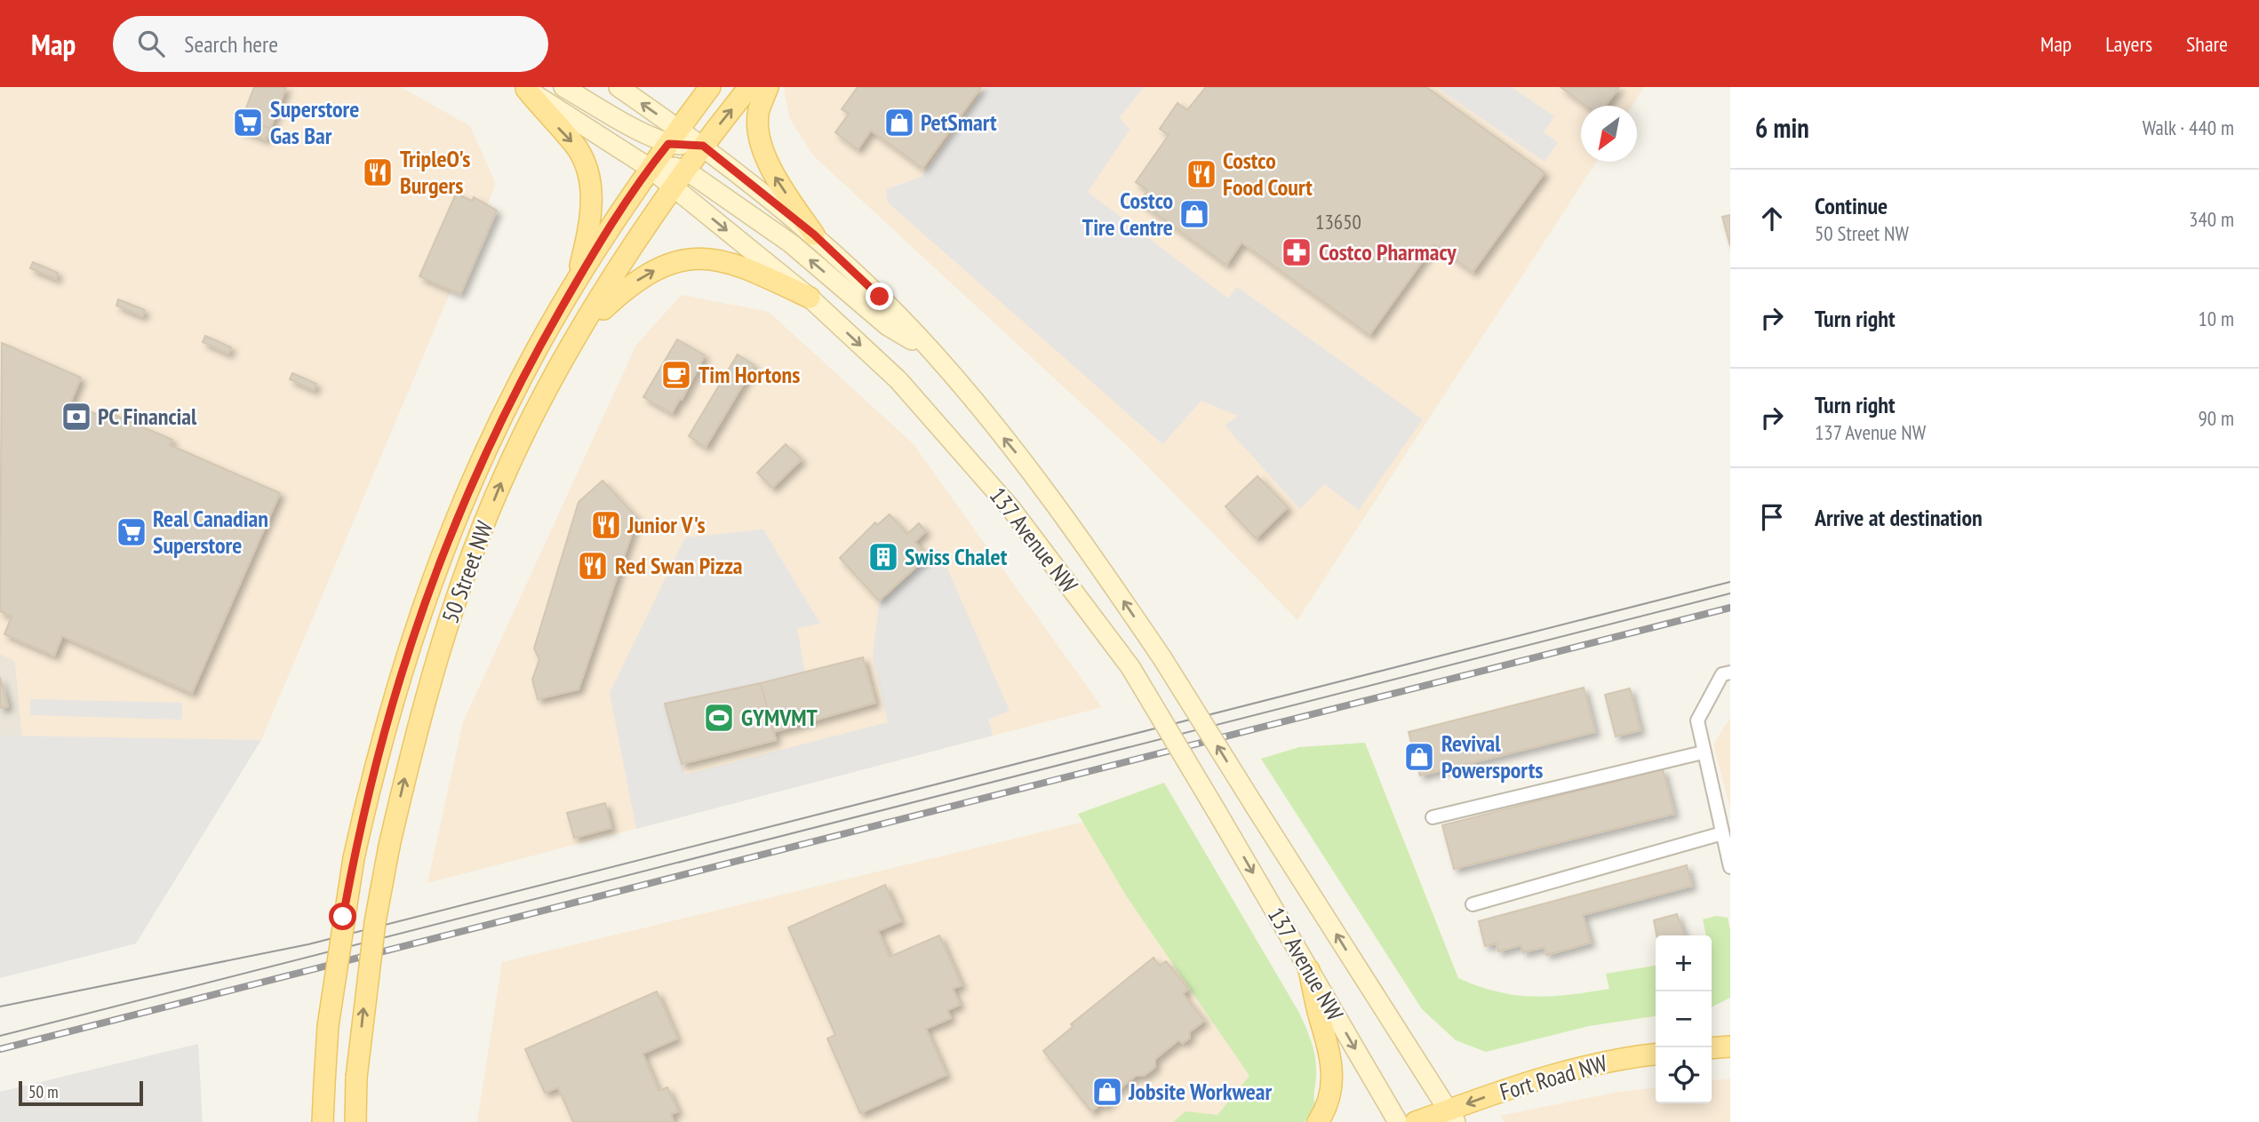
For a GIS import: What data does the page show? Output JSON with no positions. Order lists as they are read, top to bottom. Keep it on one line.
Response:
{"streets":{"main road":["137 Avenue NW","50 Street NW","Fort Road NW"]},"crossings":[["137 Avenue NW","50 Street NW"],["137 Avenue NW","Fort Road NW"]],"one_way":["Fort Road NW"],"places":{"supermarket":["Superstore Gas Bar","Real Canadian Superstore"],"shop":["PetSmart","Costco Tire Centre","Revival Powersports","Jobsite Workwear"],"restaurant":["TripleO's Burgers","Costco Food Court","Junior V's","Red Swan Pizza"],"pharmacy":["Costco Pharmacy"],"cafe":["Tim Hortons"],"bank":["PC Financial"],"building":["Swiss Chalet"],"sports":["GYMVMT"]},"house_numbers":["13650"],"scale_bar":"50 m","north":"bottom left","page":{"header":"Map","search":"Search here","nav":["Map","Layers","Share"],"heading":["6 min","Walk · 440 m"],"list":[["Continue","50 Street NW","340 m"],["Turn right","10 m"],["Turn right","137 Avenue NW","90 m"],"Arrive at destination"],"map_buttons":["+","−"],"scale":"50 m"}}
